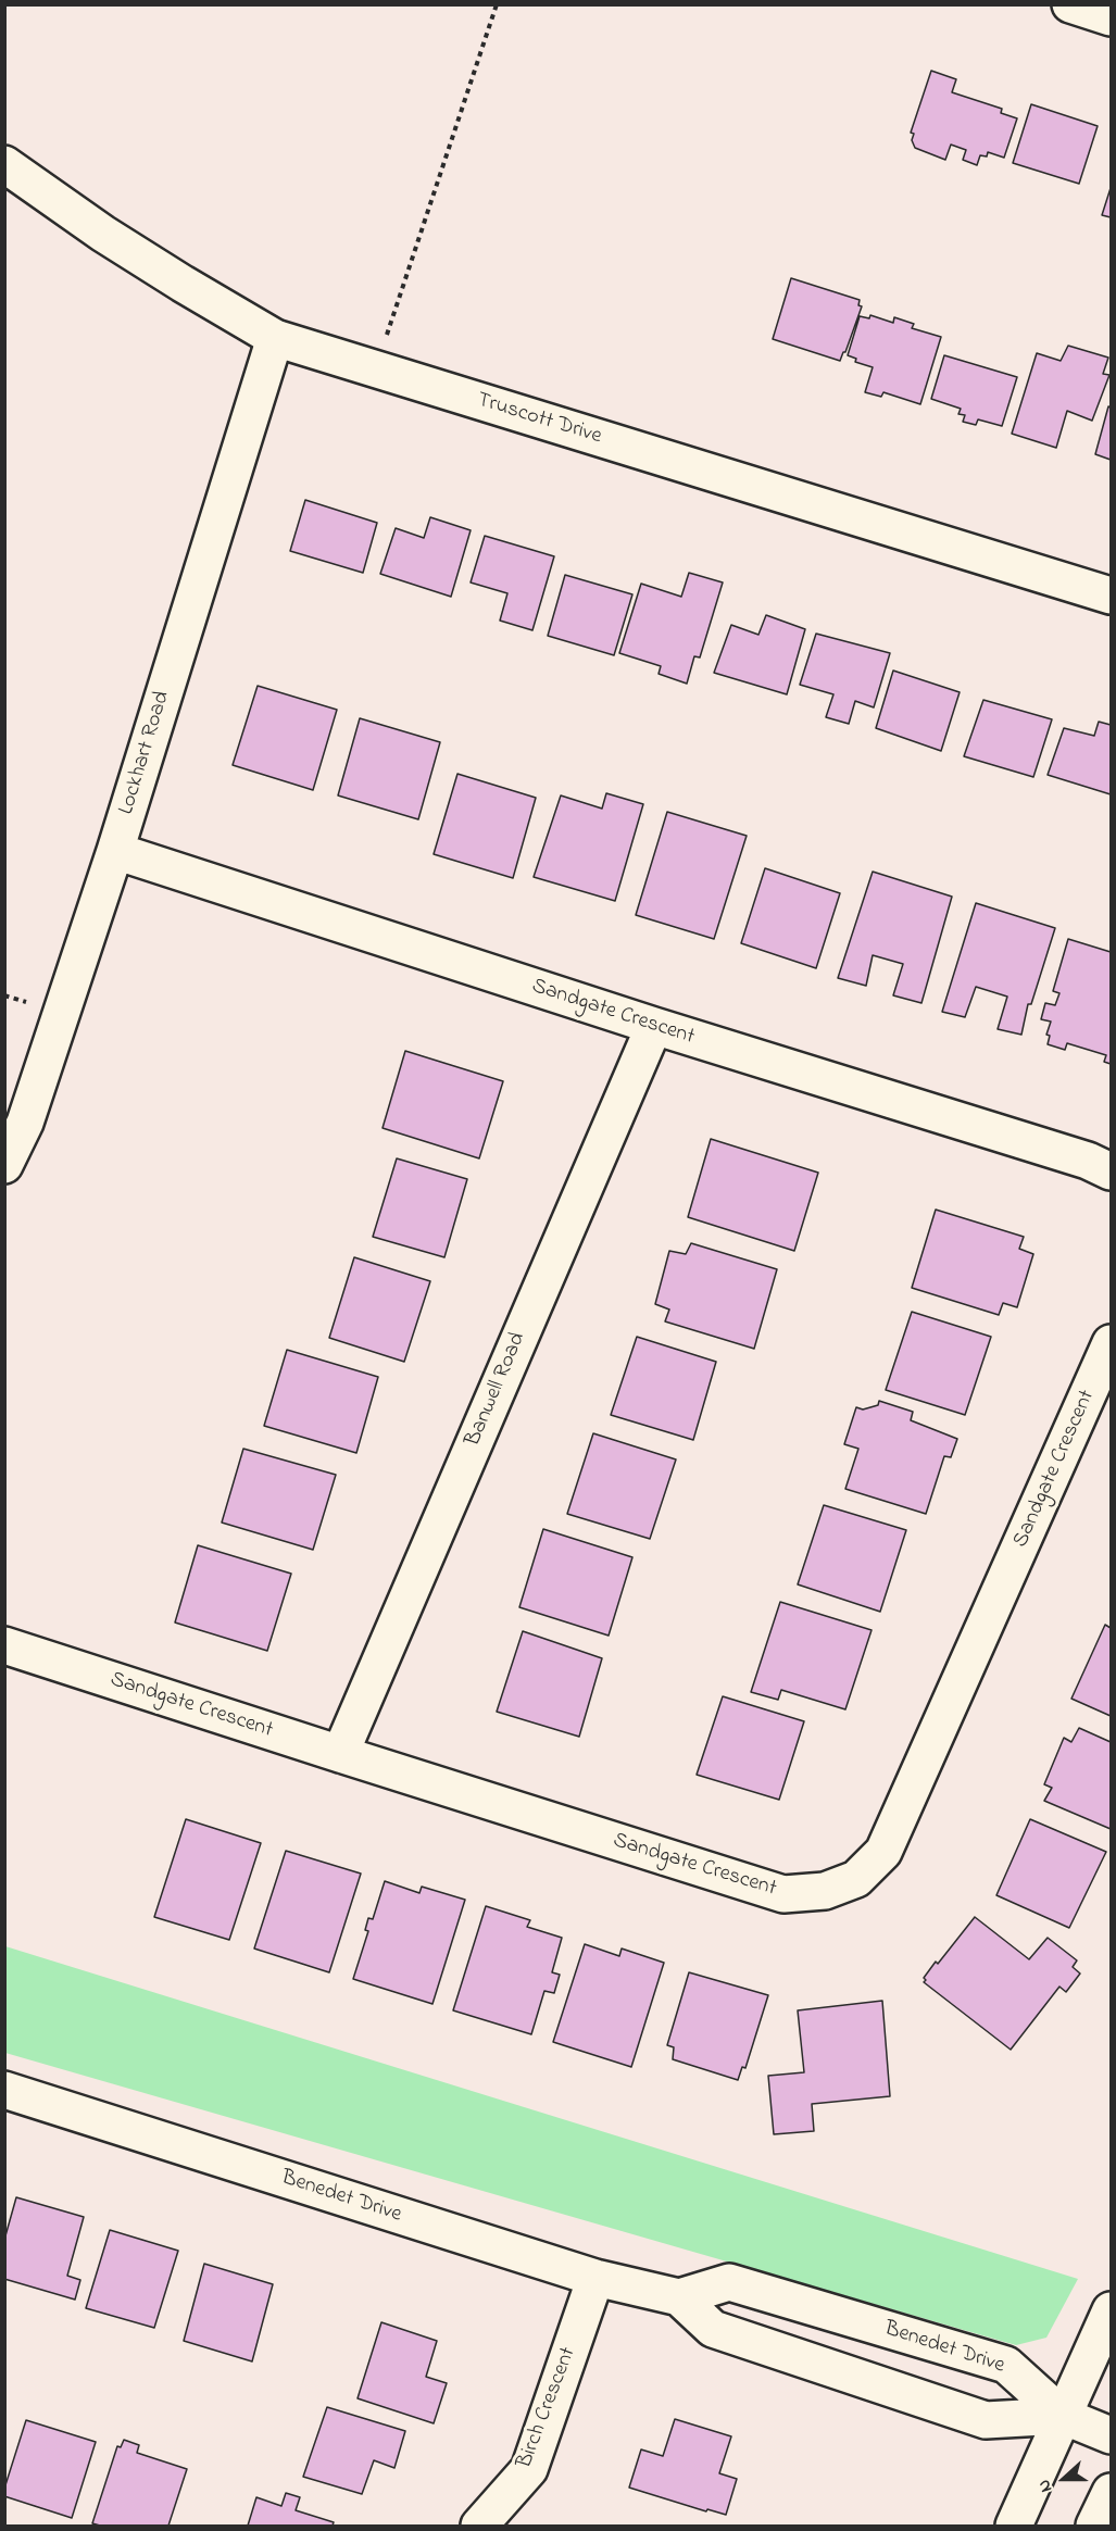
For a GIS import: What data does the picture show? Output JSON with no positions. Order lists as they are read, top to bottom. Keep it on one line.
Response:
{"streets":{"street":["Truscott Drive","Lockhart Road","Sandgate Crescent","Banwell Road","Benedet Drive","Birch Crescent"]},"crossings":[["Truscott Drive","Lockhart Road"],["Lockhart Road","Sandgate Crescent"],["Sandgate Crescent","Banwell Road"],["Benedet Drive","Birch Crescent"]],"north":"left"}
